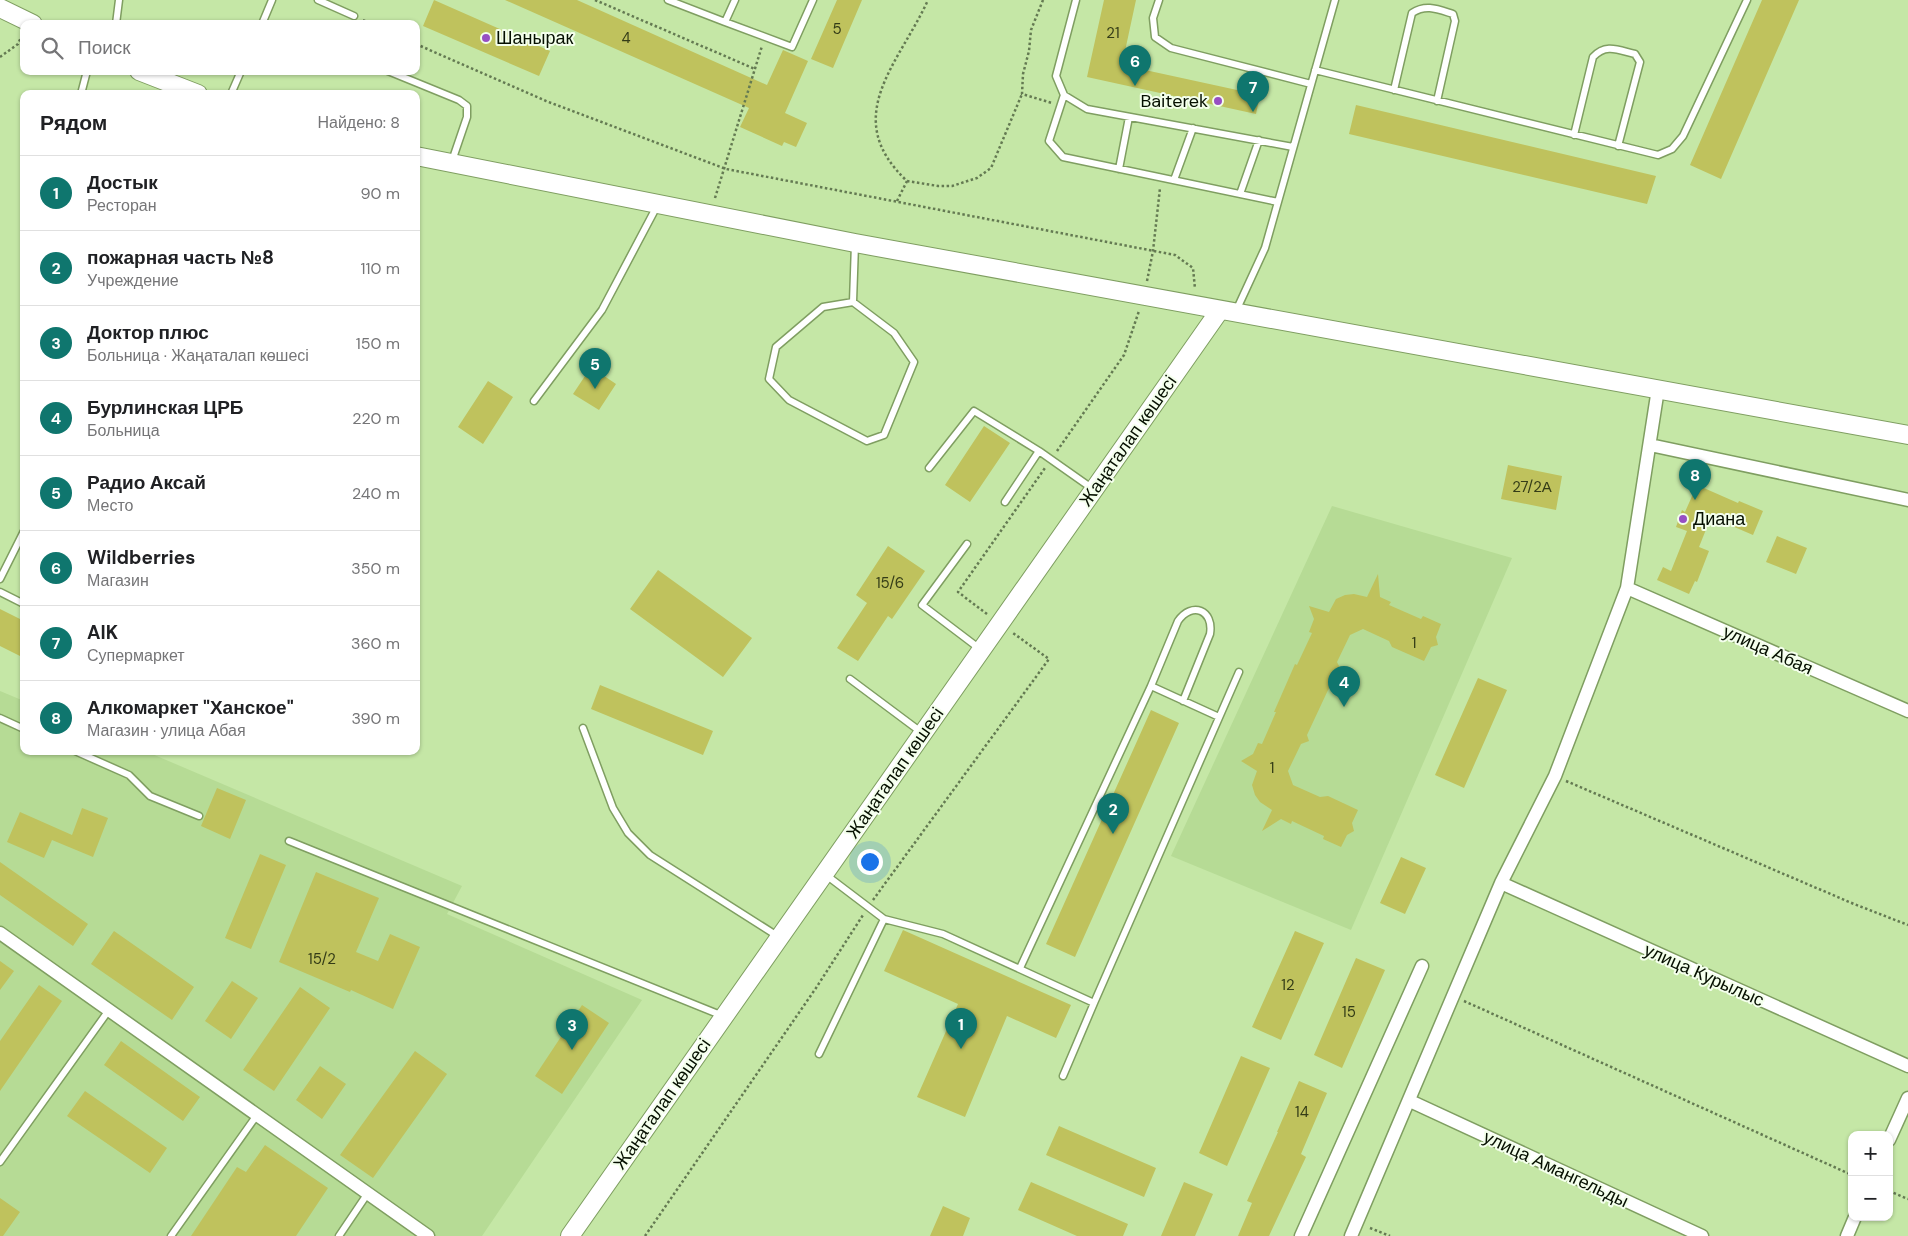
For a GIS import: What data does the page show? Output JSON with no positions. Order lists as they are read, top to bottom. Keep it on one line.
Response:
{"streets":{"main road":["Жаңаталап көшесі"],"street":["улица Абая","улица Курылыс","улица Амангельды"]},"places":["Шанырак","Baiterek","Диана"],"house_numbers":["5","21","4","27/2А","15/6","1","1","15/2","12","15","14"],"page":{"search":"Поиск","pins":["6","7","5","8","4","2","1","3"],"heading":["Рядом","Найдено: 8"],"list":[{"mark":"1","name":"Достык","note":"Ресторан","value":"90 m"},{"mark":"2","name":"пожарная часть №8","note":"Учреждение","value":"110 m"},{"mark":"3","name":"Доктор плюс","note":"Больница · Жаңаталап көшесі","value":"150 m"},{"mark":"4","name":"Бурлинская ЦРБ","note":"Больница","value":"220 m"},{"mark":"5","name":"Радио Аксай","note":"Место","value":"240 m"},{"mark":"6","name":"Wildberries","note":"Магазин","value":"350 m"},{"mark":"7","name":"AIK","note":"Супермаркет","value":"360 m"},{"mark":"8","name":"Алкомаркет \"Ханское\"","note":"Магазин · улица Абая","value":"390 m"}],"map_buttons":["+","−"]}}
